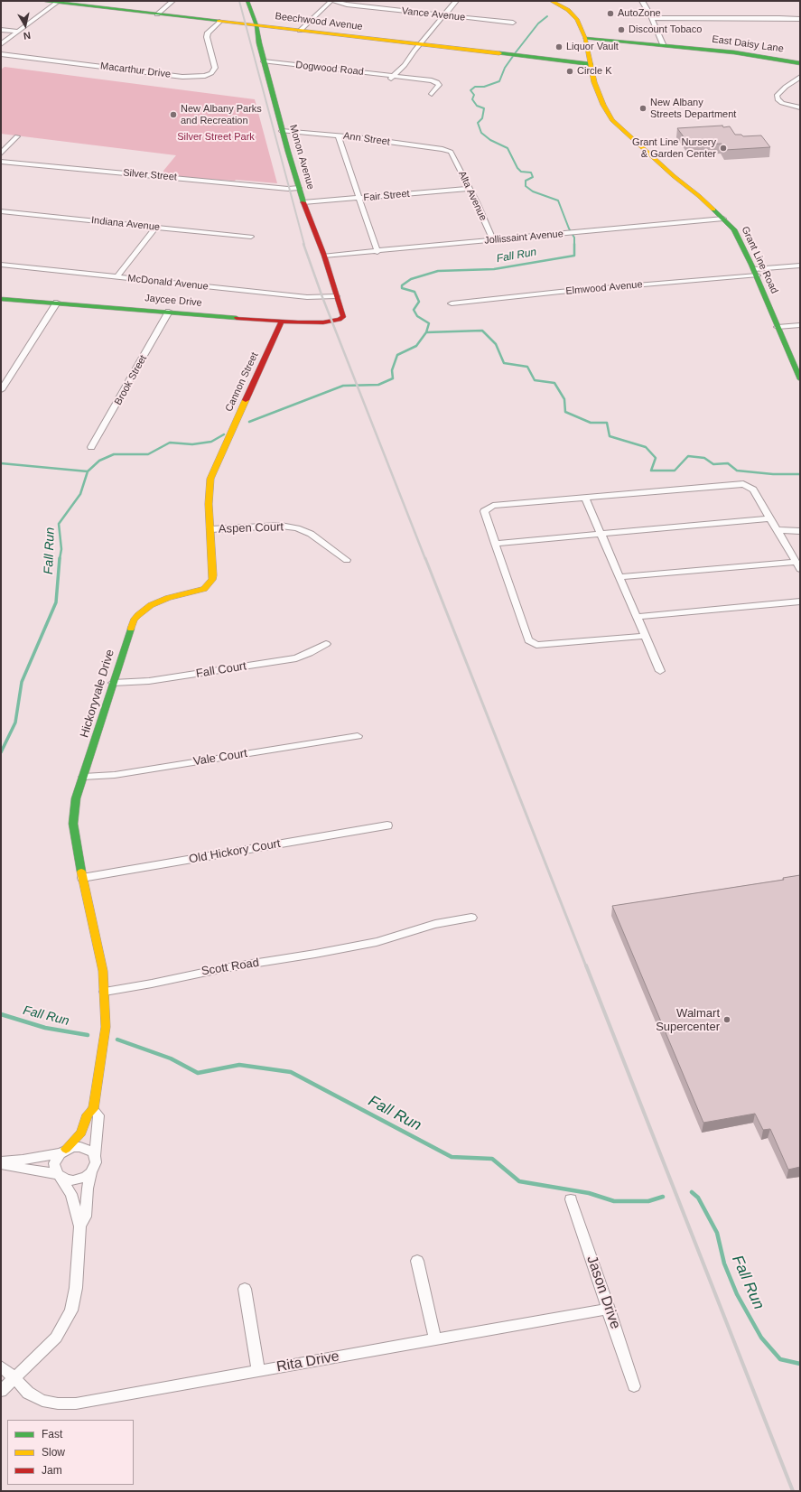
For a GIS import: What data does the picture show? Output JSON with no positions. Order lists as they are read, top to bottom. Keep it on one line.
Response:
{"streets":{"street":["Vance Avenue","Beechwood Avenue","East Daisy Lane","Dogwood Road","Macarthur Drive","Ann Street","Monon Avenue","Silver Street","Fair Street","Alta Avenue","Indiana Avenue","Jollissaint Avenue","Grant Line Road","McDonald Avenue","Elmwood Avenue","Jaycee Drive","Brook Street","Cannon Street","Aspen Court","Fall Court","Hickoryvale Drive","Vale Court","Old Hickory Court","Scott Road","Jason Drive","Rita Drive"]},"crossings":[["Beechwood Avenue","Macarthur Drive"],["Beechwood Avenue","Monon Avenue"],["Beechwood Avenue","Grant Line Road"],["East Daisy Lane","Grant Line Road"],["Dogwood Road","Monon Avenue"],["Ann Street","Monon Avenue"],["Ann Street","Alta Avenue"],["Monon Avenue","Silver Street"],["Monon Avenue","Fair Street"],["Monon Avenue","Jollissaint Avenue"],["Monon Avenue","McDonald Avenue"],["Monon Avenue","Jaycee Drive"],["Fair Street","Alta Avenue"],["Alta Avenue","Jollissaint Avenue"],["Jollissaint Avenue","Grant Line Road"],["Grant Line Road","Elmwood Avenue"],["Jaycee Drive","Brook Street"],["Jaycee Drive","Cannon Street"],["Cannon Street","Hickoryvale Drive"],["Aspen Court","Hickoryvale Drive"],["Fall Court","Hickoryvale Drive"],["Hickoryvale Drive","Vale Court"],["Hickoryvale Drive","Old Hickory Court"],["Hickoryvale Drive","Scott Road"],["Jason Drive","Rita Drive"]],"water":["Fall Run"],"parks":["Silver Street Park"],"places":["AutoZone","Discount Tobaco","Liquor Vault","Circle K","New Albany Streets Department","New Albany Parks and Recreation","Grant Line Nursery & Garden Center","Walmart Supercenter"],"legend":["Fast","Slow","Jam"],"north":"bottom"}
